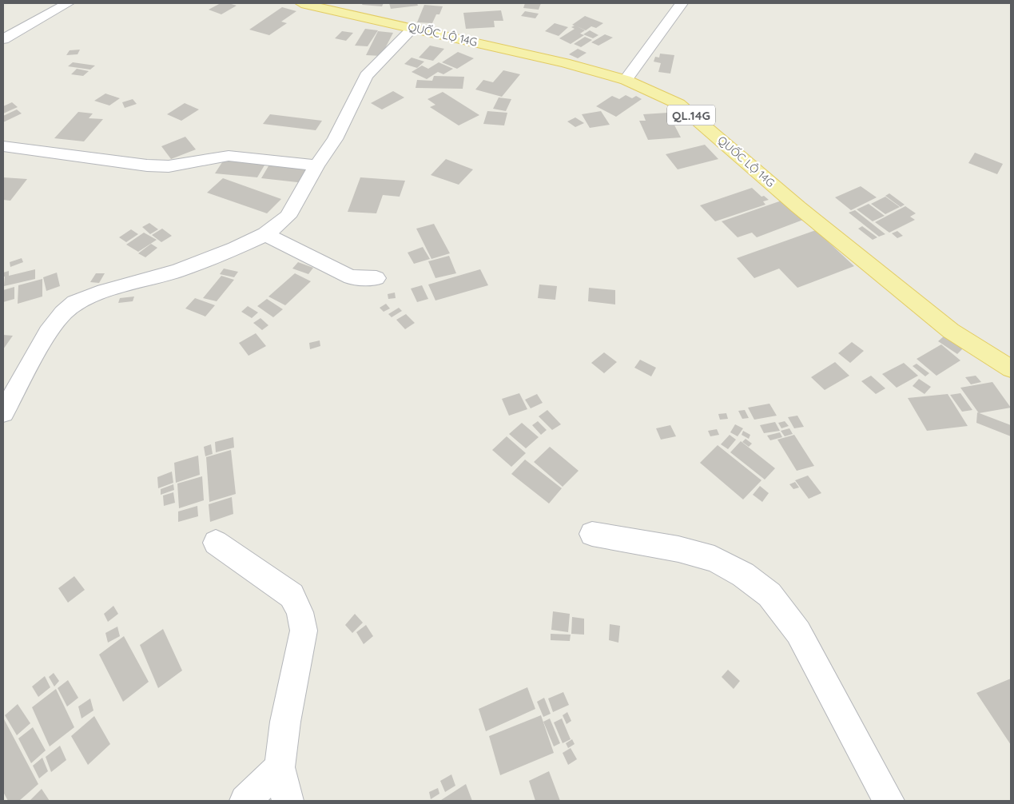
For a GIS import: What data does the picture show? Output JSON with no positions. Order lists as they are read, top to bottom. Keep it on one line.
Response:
{"streets":{"main road":["QUỐC LỘ 14G","QL.14G"]}}
